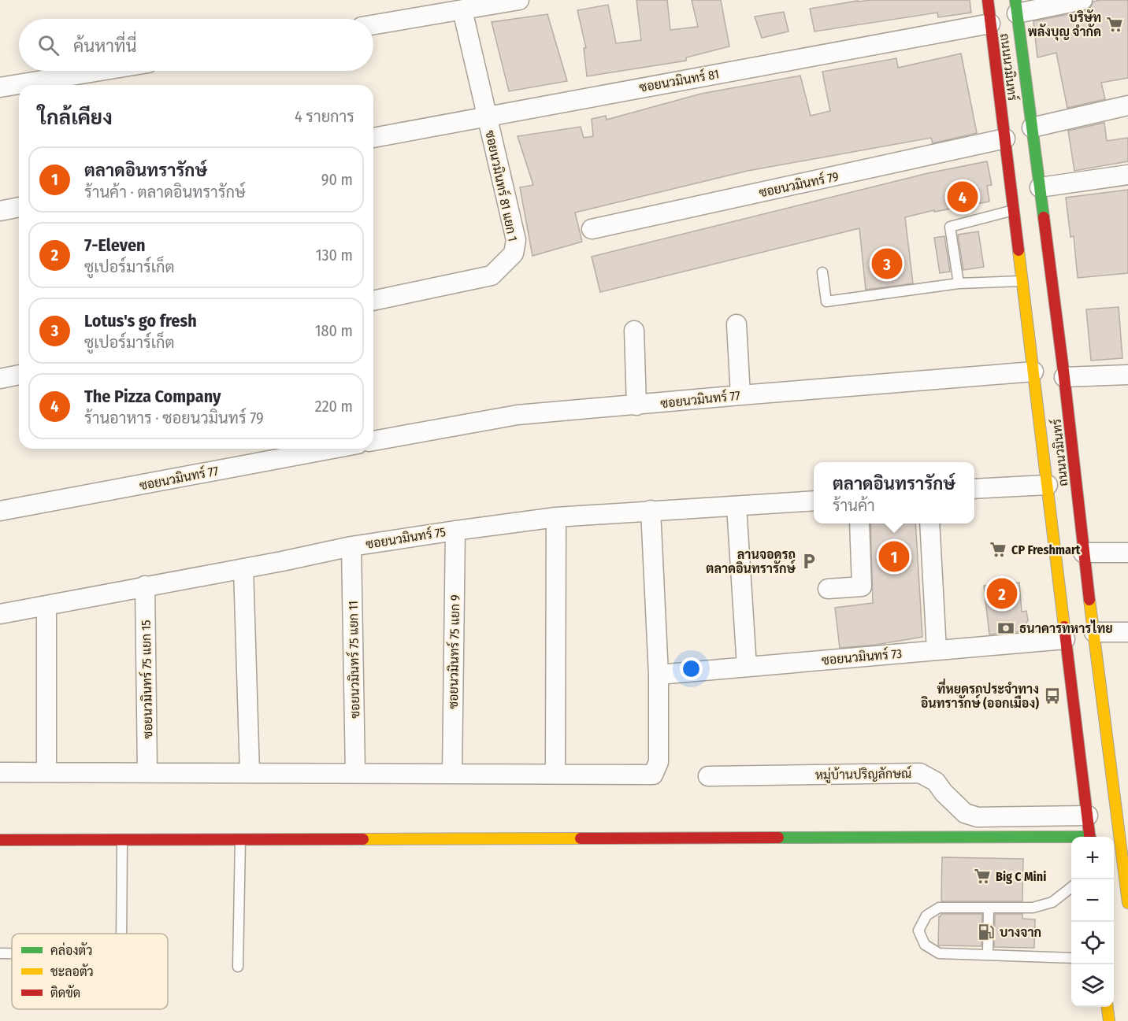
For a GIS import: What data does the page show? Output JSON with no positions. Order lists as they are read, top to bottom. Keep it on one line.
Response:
{"streets":{"main road":["ถนนนวมินทร์"],"street":["ซอยนวมินทร์ 81","ซอยนวมินทร์ 79","ซอยนวมินทร์ 81 แยก 1","ซอยนวมินทร์ 77","ซอยนวมินทร์ 75","ซอยนวมินทร์ 75 แยก 9","ซอยนวมินทร์ 73","ซอยนวมินทร์ 75 แยก 11","ซอยนวมินทร์ 75 แยก 15","หมู่บ้านปริญลักษณ์"]},"crossings":[["ถนนนวมินทร์","ซอยนวมินทร์ 81"],["ถนนนวมินทร์","ซอยนวมินทร์ 79"],["ถนนนวมินทร์","ซอยนวมินทร์ 77"],["ถนนนวมินทร์","ซอยนวมินทร์ 73"],["ถนนนวมินทร์","หมู่บ้านปริญลักษณ์"],["ซอยนวมินทร์ 81","ซอยนวมินทร์ 81 แยก 1"],["ซอยนวมินทร์ 75","ซอยนวมินทร์ 75 แยก 9"],["ซอยนวมินทร์ 75","ซอยนวมินทร์ 75 แยก 11"],["ซอยนวมินทร์ 75","ซอยนวมินทร์ 75 แยก 15"]],"places":{"supermarket":["บริษัท พลังบุญ จำกัด","CP Freshmart","Big C Mini"],"parking":["ลานจอดรถ ตลาดอินทรารักษ์"],"bank":["ธนาคารทหารไทย"],"bus stop":["ที่หยุดรถประจำทาง อินทรารักษ์ (ออกเมือง)"],"fuel station":["บางจาก"]},"legend":["คล่องตัว","ชะลอตัว","ติดขัด"],"page":{"search":"ค้นหาที่นี่","heading":["ใกล้เคียง","4 รายการ"],"list":[{"mark":"1","name":"ตลาดอินทรารักษ์","note":"ร้านค้า · ตลาดอินทรารักษ์","value":"90 m"},{"mark":"2","name":"7-Eleven","note":"ซูเปอร์มาร์เก็ต","value":"130 m"},{"mark":"3","name":"Lotus's go fresh","note":"ซูเปอร์มาร์เก็ต","value":"180 m"},{"mark":"4","name":"The Pizza Company","note":"ร้านอาหาร · ซอยนวมินทร์ 79","value":"220 m"}],"pins":["4","3","1","2"],"popup":["ตลาดอินทรารักษ์","ร้านค้า"],"map_buttons":["+","−"]}}
